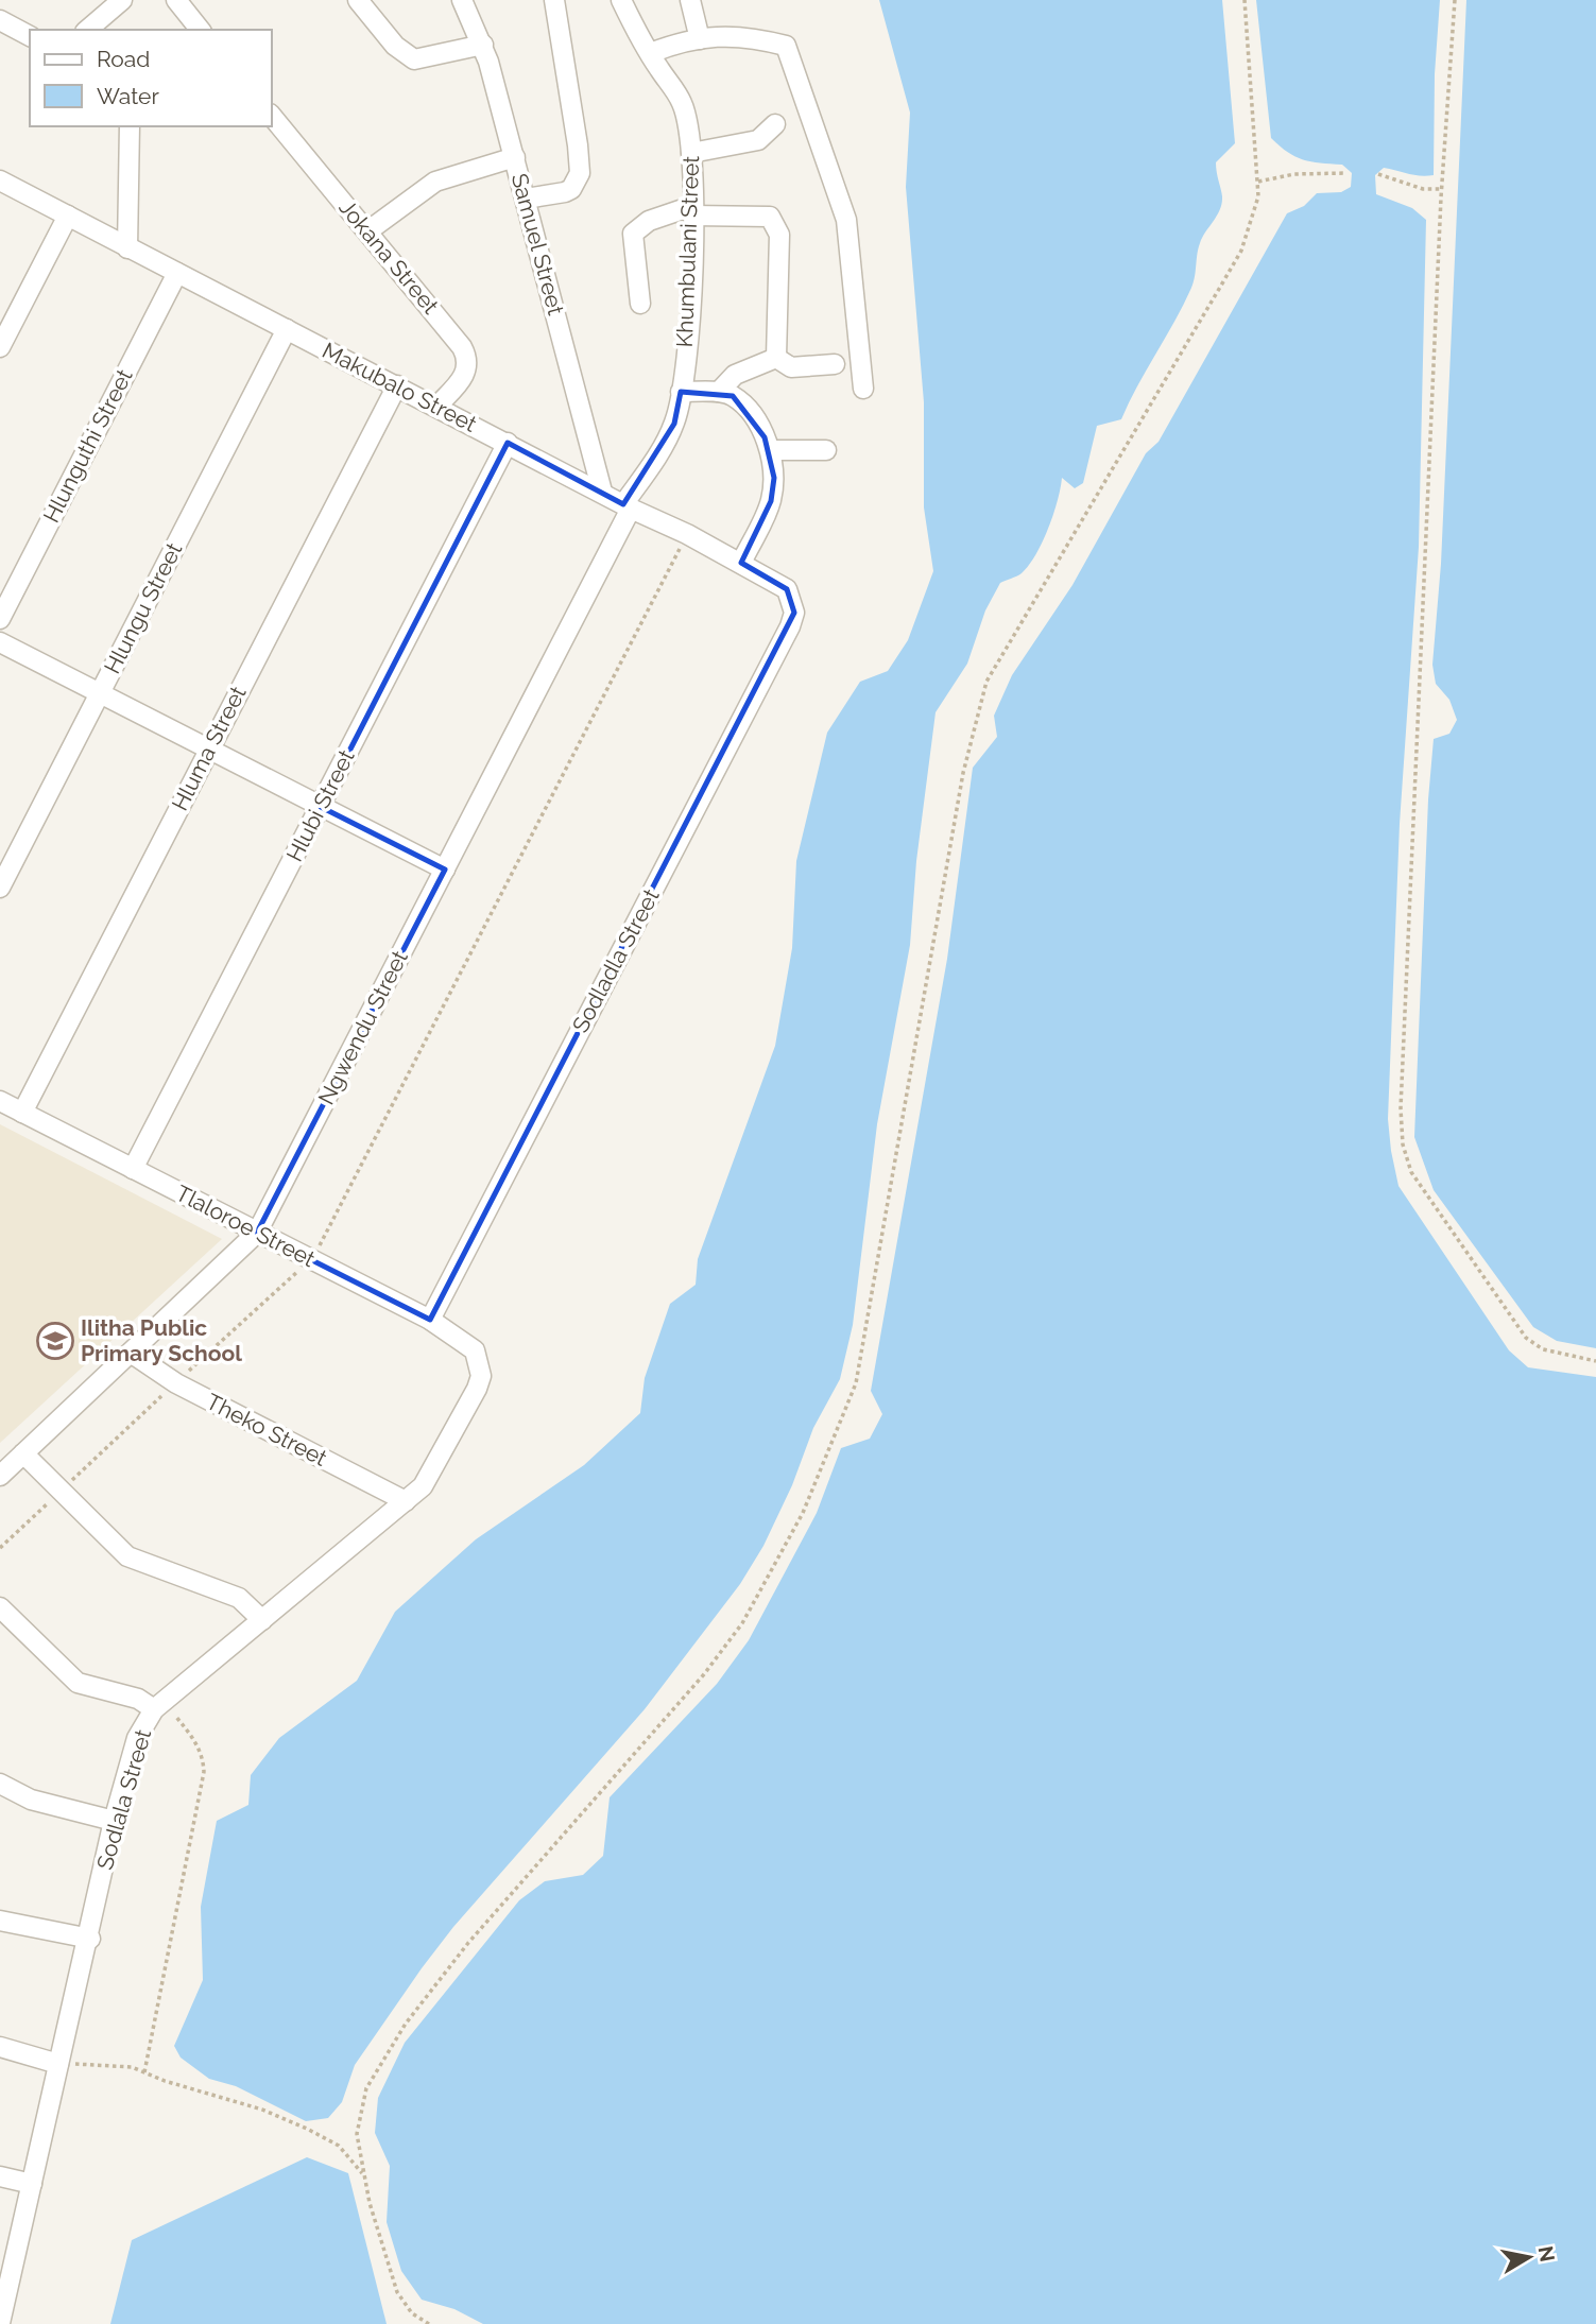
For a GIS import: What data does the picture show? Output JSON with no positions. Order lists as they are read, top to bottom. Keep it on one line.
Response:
{"streets":{"street":["Samuel Street","Khumbulani Street","Jokana Street","Makubalo Street","Hlunguthi Street","Hlungu Street","Hluma Street","Hlubi Street","Sodladla Street","Ngwendu Street","Tlaloroe Street","Theko Street","Sodlala Street"]},"crossings":[["Samuel Street","Makubalo Street"],["Khumbulani Street","Makubalo Street"],["Khumbulani Street","Ngwendu Street"],["Jokana Street","Makubalo Street"],["Makubalo Street","Hlunguthi Street"],["Makubalo Street","Hlungu Street"],["Makubalo Street","Hluma Street"],["Makubalo Street","Hlubi Street"],["Makubalo Street","Sodladla Street"],["Makubalo Street","Ngwendu Street"],["Hluma Street","Tlaloroe Street"],["Hlubi Street","Tlaloroe Street"],["Sodladla Street","Tlaloroe Street"],["Ngwendu Street","Tlaloroe Street"],["Ngwendu Street","Theko Street"],["Tlaloroe Street","Sodlala Street"],["Theko Street","Sodlala Street"]],"places":{"school or university":["Ilitha Public Primary School"]},"legend":["Road","Water"],"north":"right"}
